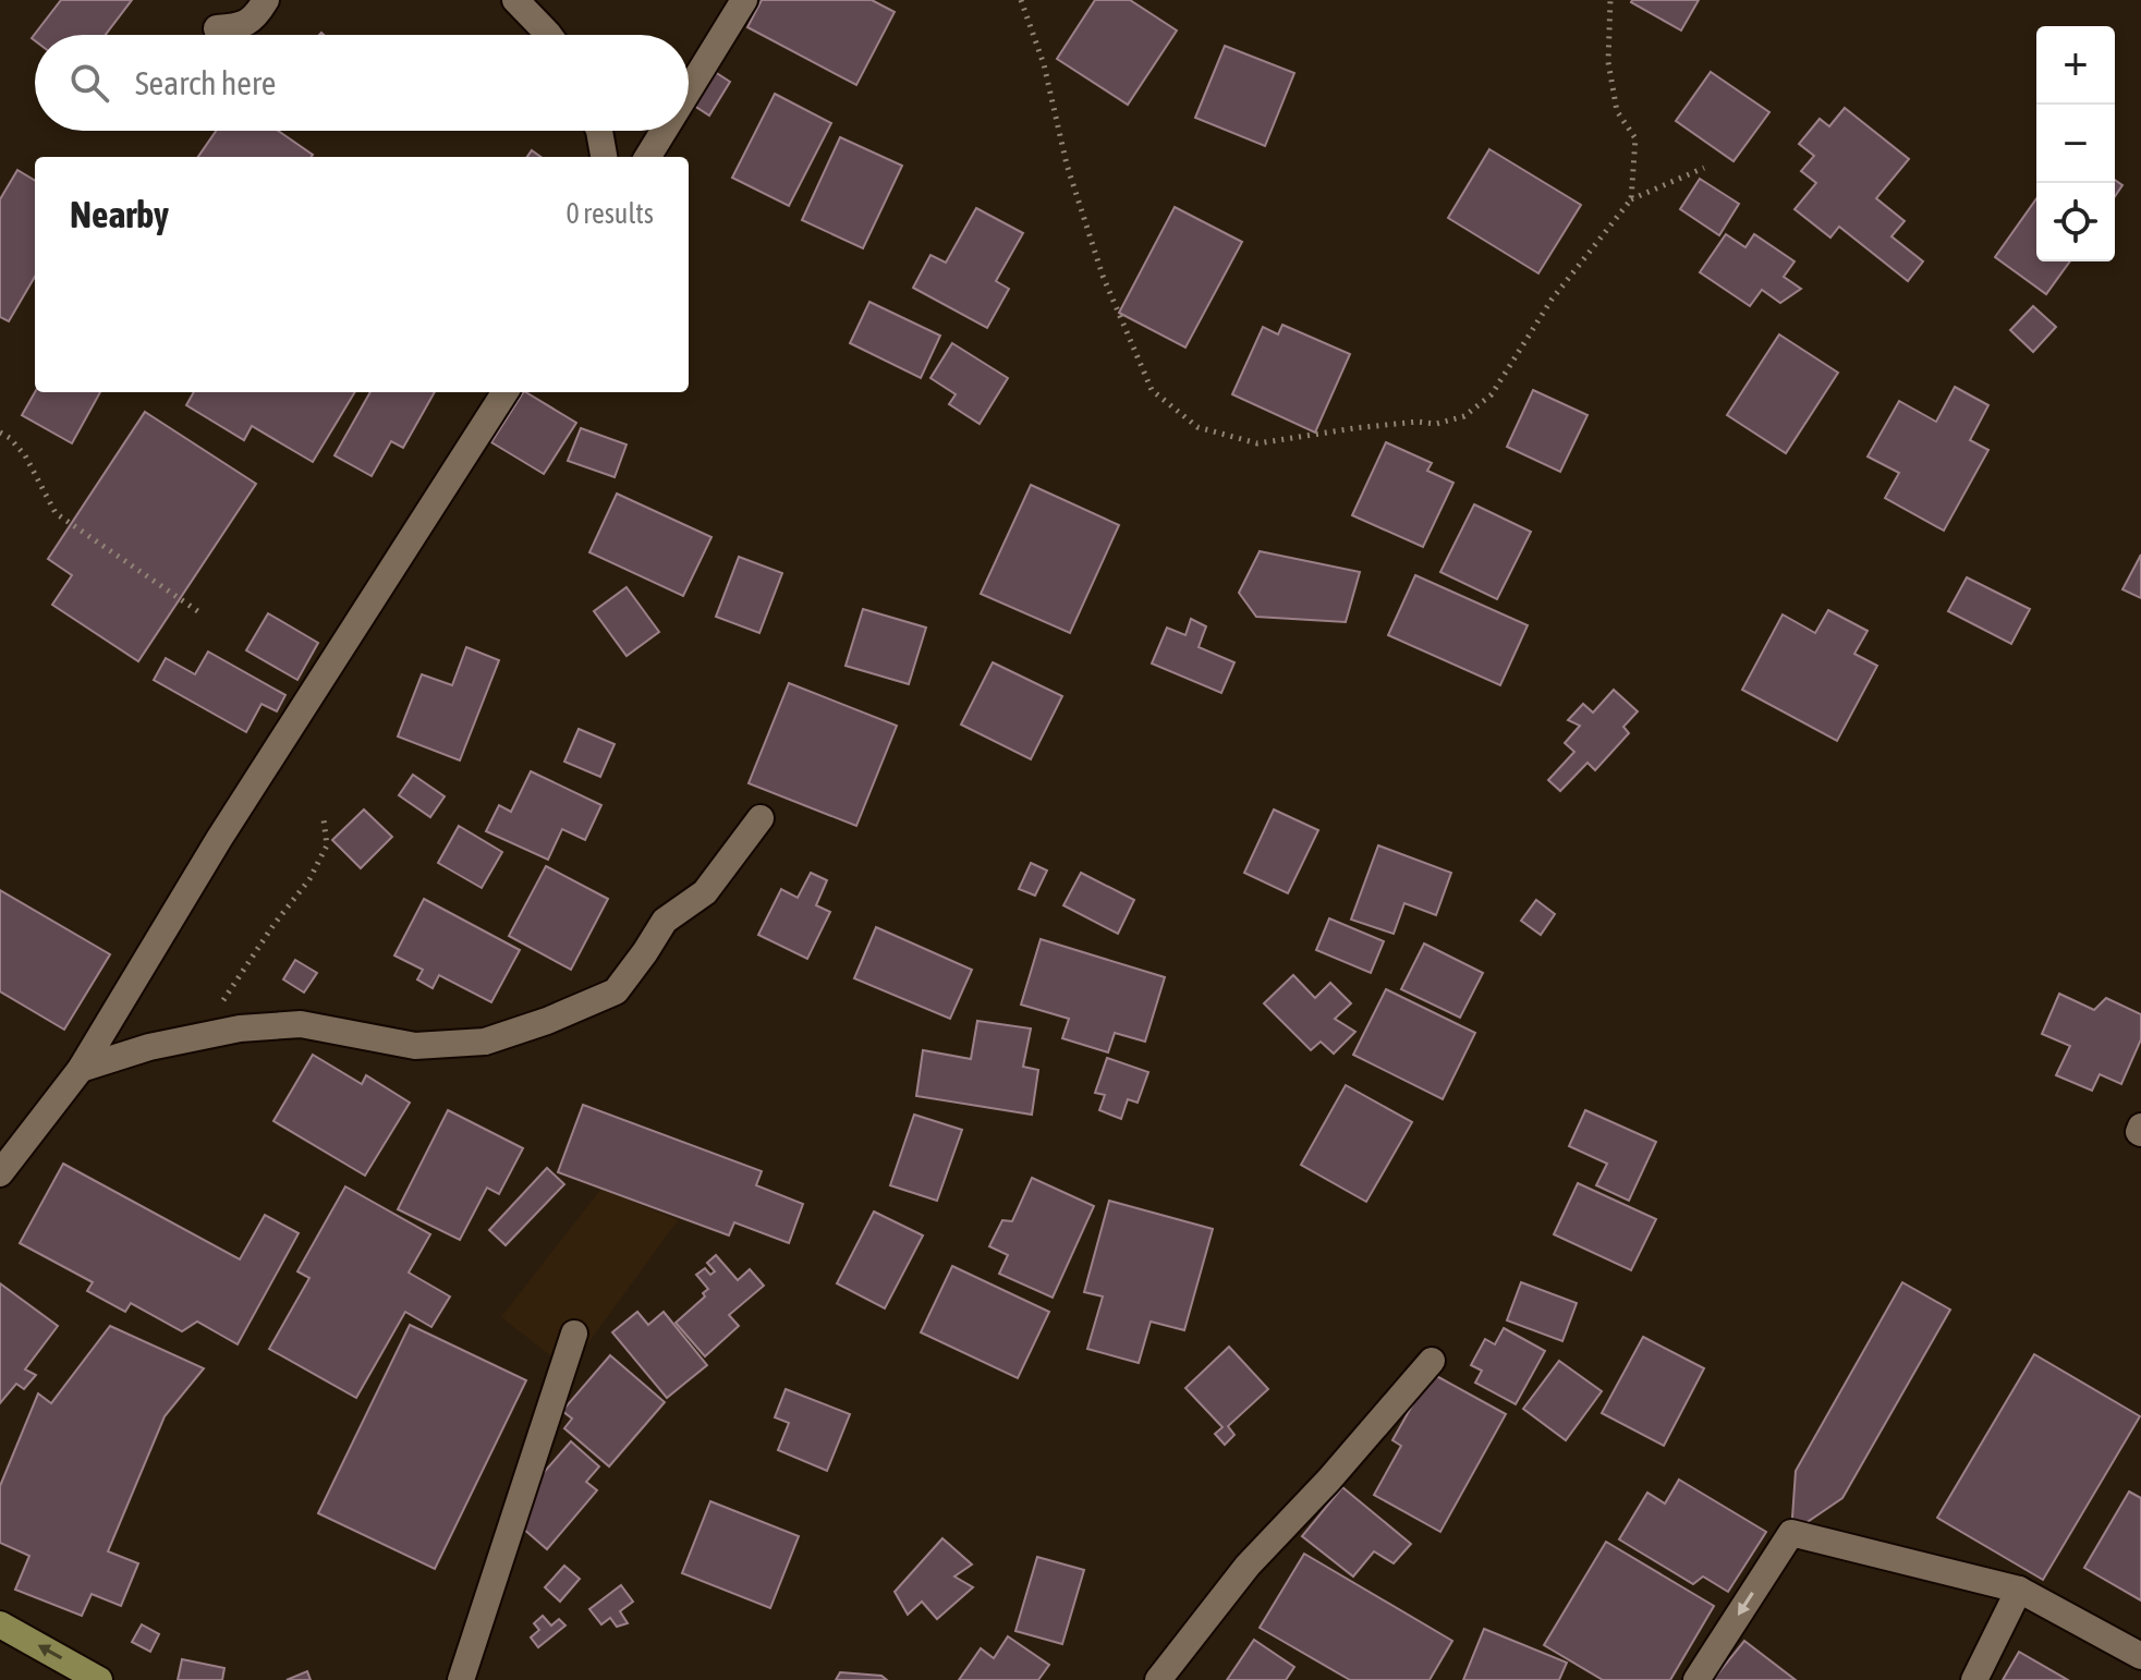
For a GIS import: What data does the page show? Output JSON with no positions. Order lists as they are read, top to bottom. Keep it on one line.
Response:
{"page":{"map_buttons":["+","−"],"search":"Search here","heading":["Nearby","0 results"]}}
